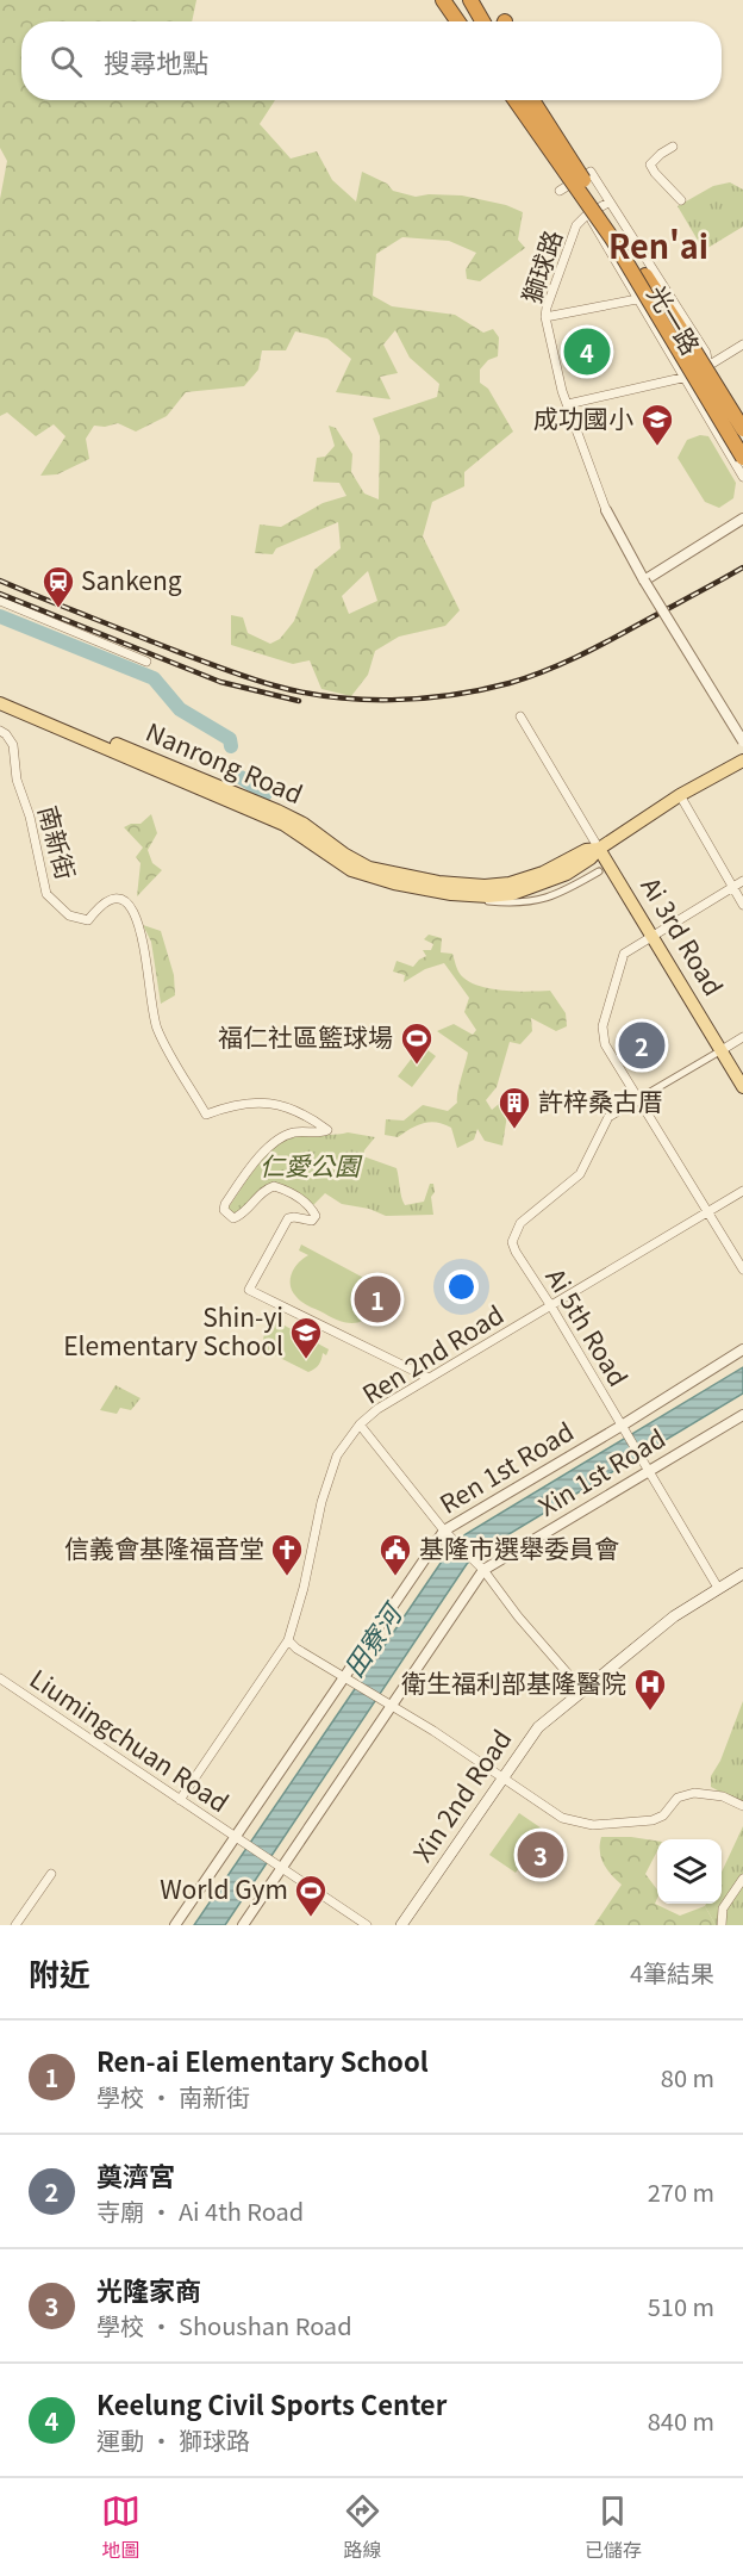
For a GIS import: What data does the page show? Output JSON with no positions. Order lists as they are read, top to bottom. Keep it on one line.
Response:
{"streets":{"main road":["Nanrong Road","Ai 3rd Road","Xin 2nd Road"],"street":["獅球路","光一路","南新街","Ai 5th Road","Ren 2nd Road","Ren 1st Road","Xin 1st Road","Liumingchuan Road"]},"crossings":[["獅球路","光一路"],["Nanrong Road","Ai 3rd Road"],["南新街","Ren 2nd Road"],["Ai 5th Road","Ren 2nd Road"],["Ai 5th Road","Ren 1st Road"],["Ai 5th Road","Xin 1st Road"],["Ai 5th Road","Xin 2nd Road"],["Ren 2nd Road","Liumingchuan Road"],["Ren 1st Road","Liumingchuan Road"],["Xin 1st Road","Liumingchuan Road"]],"districts":["Ren'ai"],"water":["田寮河"],"parks":["仁愛公園"],"places":{"school or university":["成功國小","Shin-yi Elementary School"],"station":["Sankeng"],"sports":["福仁社區籃球場","World Gym"],"building":["許梓桑古厝"],"church":["信義會基隆福音堂"],"public building":["基隆市選舉委員會"],"hospital":["衛生福利部基隆醫院"]},"page":{"search":"搜尋地點","pins":["4","2","1","3"],"heading":["附近","4筆結果"],"list":[{"mark":"1","name":"Ren-ai Elementary School","note":"學校 · 南新街","value":"80 m"},{"mark":"2","name":"奠濟宮","note":"寺廟 · Ai 4th Road","value":"270 m"},{"mark":"3","name":"光隆家商","note":"學校 · Shoushan Road","value":"510 m"},{"mark":"4","name":"Keelung Civil Sports Center","note":"運動 · 獅球路","value":"840 m"}],"nav":["地圖","路線","已儲存"]}}
